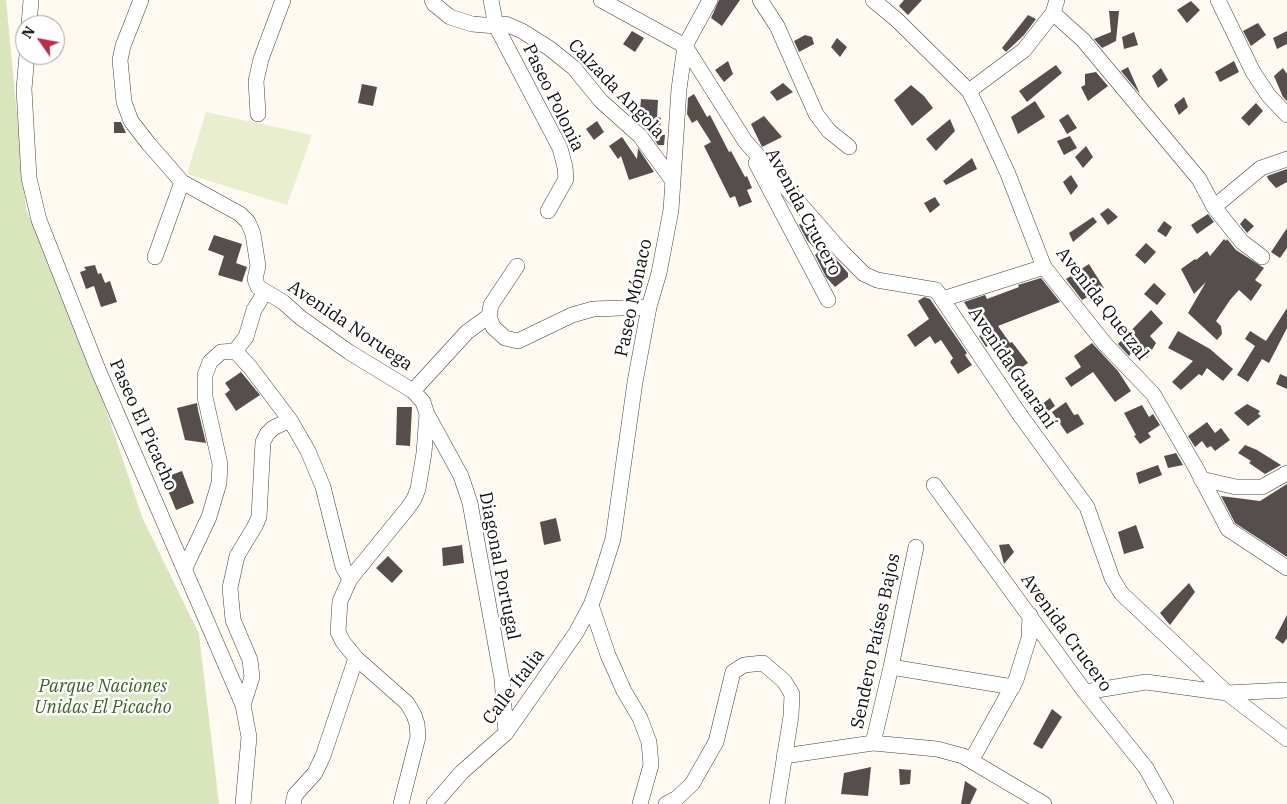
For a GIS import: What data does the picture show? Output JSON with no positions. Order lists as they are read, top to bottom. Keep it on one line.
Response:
{"streets":{"street":["Calzada Angola","Paseo Polonia","Avenida Crucero","Paseo Mónaco","Avenida Quetzal","Avenida Noruega","Avenida Guaraní","Paseo El Picacho","Diagonal Portugal","Sendero Países Bajos","Calle Italia"]},"crossings":[["Calzada Angola","Paseo Polonia"],["Calzada Angola","Paseo Mónaco"],["Avenida Crucero","Avenida Guaraní"],["Paseo Mónaco","Avenida Guaraní"],["Paseo Mónaco","Calle Italia"],["Diagonal Portugal","Calle Italia"]],"parks":["Parque Naciones Unidas El Picacho"],"north":"top left"}
